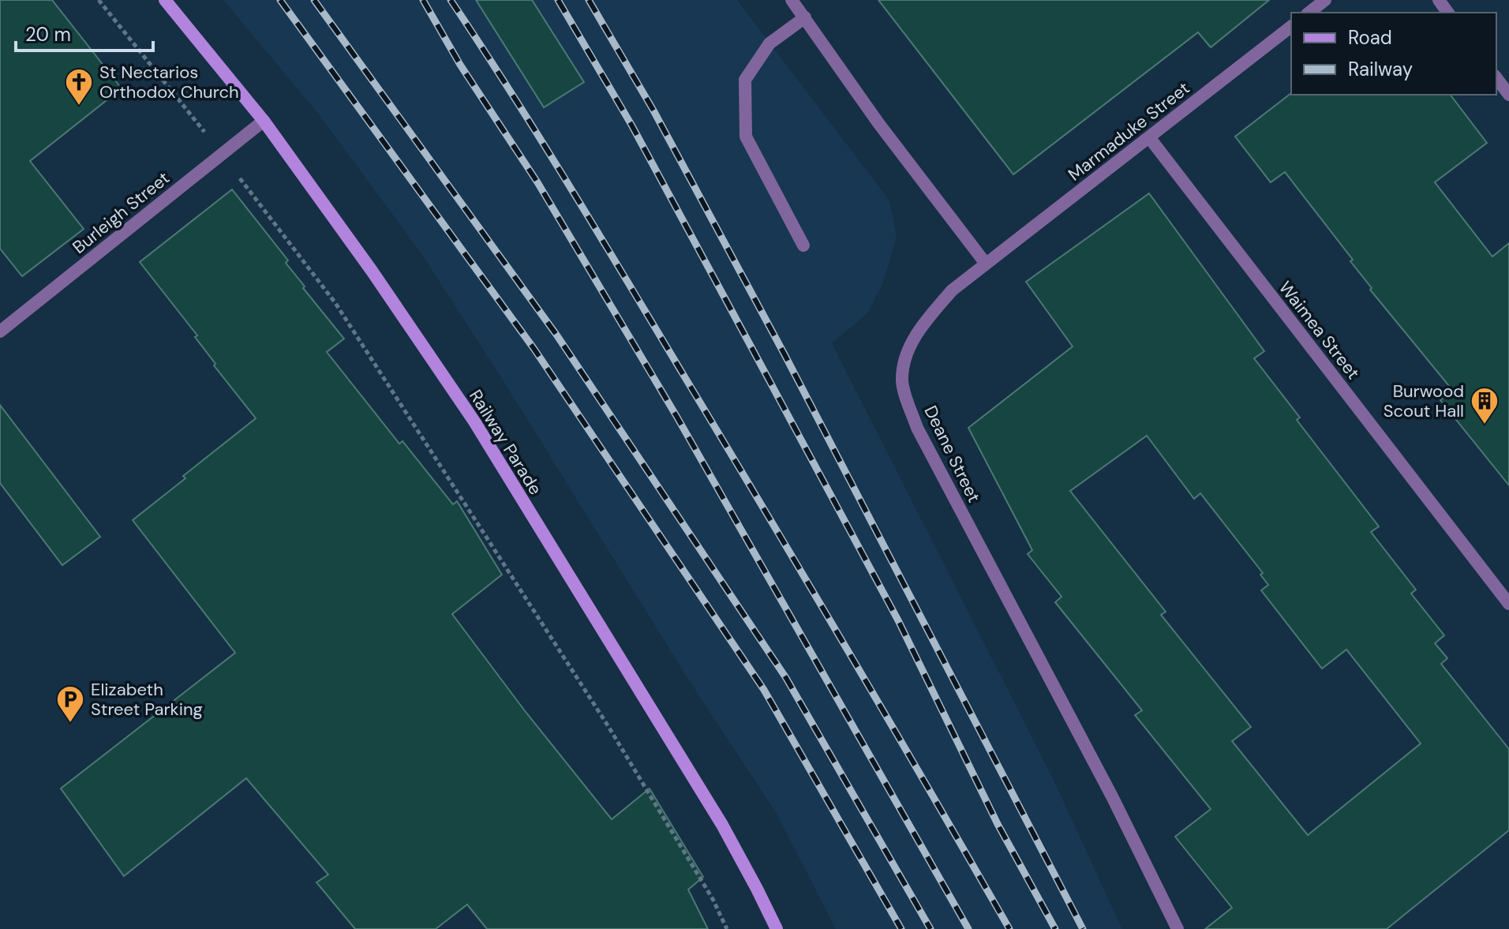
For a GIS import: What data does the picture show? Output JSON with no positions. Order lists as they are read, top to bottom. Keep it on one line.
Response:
{"streets":{"main road":["Railway Parade"],"street":["Marmaduke Street","Burleigh Street","Waimea Street","Deane Street"]},"crossings":[["Marmaduke Street","Waimea Street"],["Marmaduke Street","Deane Street"],["Burleigh Street","Railway Parade"]],"places":{"church":["St Nectarios Orthodox Church"],"building":["Burwood Scout Hall"],"parking":["Elizabeth Street Parking"]},"legend":["Road","Railway"],"scale_bar":"20 m"}
